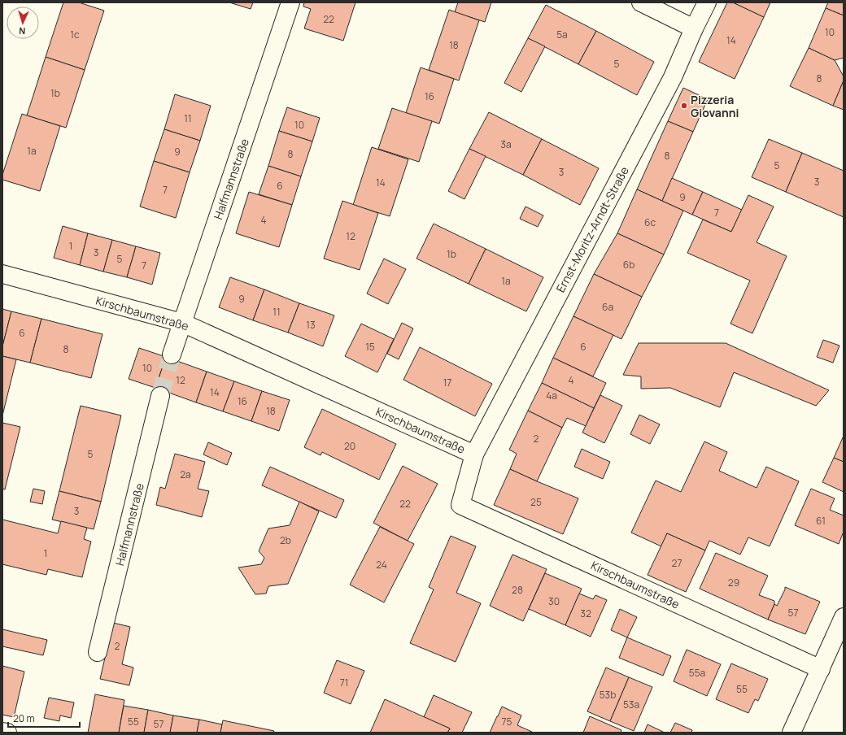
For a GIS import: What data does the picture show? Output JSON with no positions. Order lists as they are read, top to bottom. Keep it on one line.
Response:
{"streets":{"street":["Halfmannstraße","Ernst-Moritz-Arndt-Straße","Kirschbaumstraße"]},"crossings":[["Halfmannstraße","Kirschbaumstraße"],["Ernst-Moritz-Arndt-Straße","Kirschbaumstraße"]],"places":["Pizzeria Giovanni"],"house_numbers":["22","10","1c","5a","14","18","5","8","1b","16","11","10","3a","1a","9","8","8","5","3","3","14","6","7","9","7","4","6c","12","1","3","1b","5","6b","7","1a","9","6a","11","13","6","15","6","8","10","12","4","17","14","4a","16","18","2","20","5","2a","25","22","3","61","2b","1","27","24","29","28","30","57","32","2","55a","71","55","53b","53a","55","75","57"],"scale_bar":"20 m","north":"bottom"}
